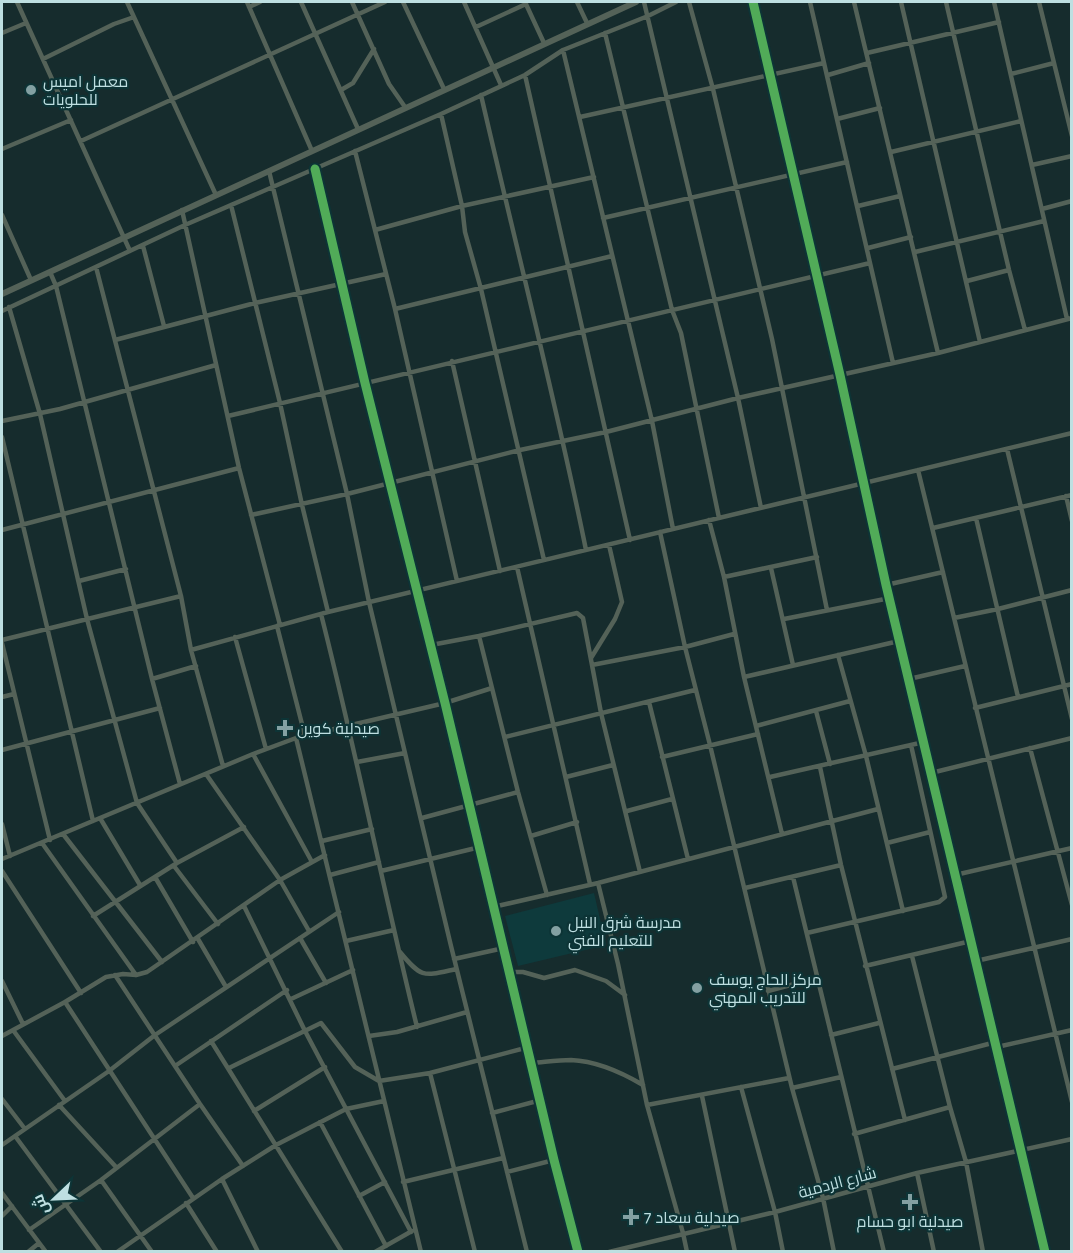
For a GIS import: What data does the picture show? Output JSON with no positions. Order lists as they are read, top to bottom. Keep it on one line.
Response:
{"streets":{"street":["شارع الردمية"]},"places":{"other":["معمل اميس للحلويات","مدرسة شرق النيل للتعليم الفني","مركز الحاج يوسف للتدريب المهني"],"health":["صيدلية كوين","صيدلية ابو حسام","صيدلية سعاد 7"]},"north":"bottom left"}
